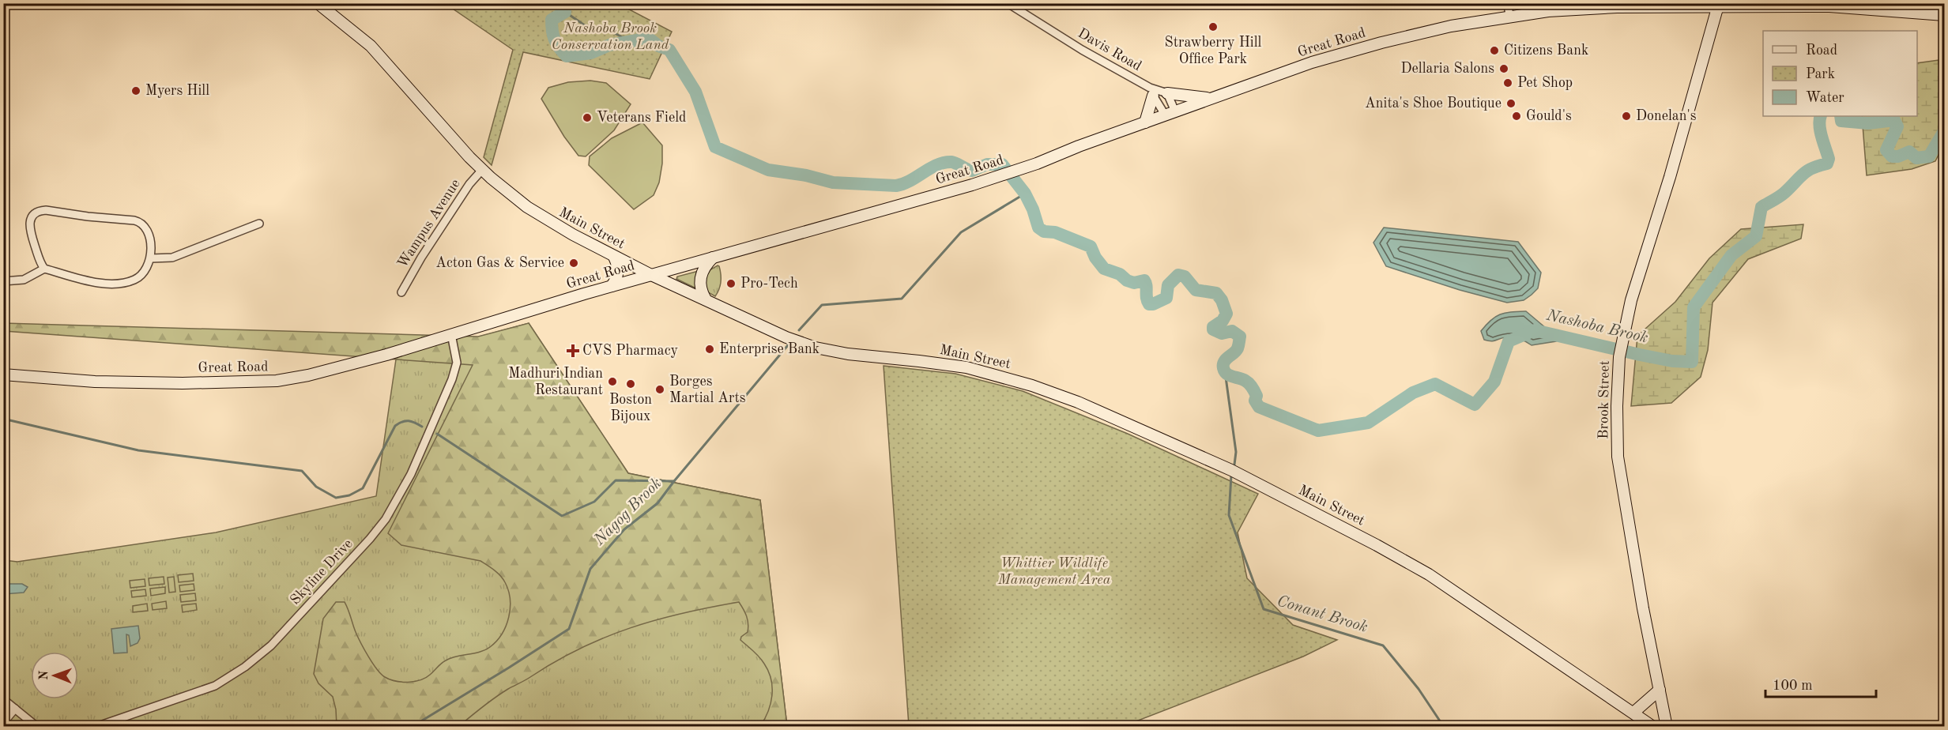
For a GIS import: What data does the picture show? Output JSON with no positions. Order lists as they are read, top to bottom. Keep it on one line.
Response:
{"streets":{"main road":["Great Road","Main Street","Brook Street"],"street":["Davis Road","Wampus Avenue","Skyline Drive"]},"crossings":[["Great Road","Davis Road"],["Great Road","Main Street"],["Great Road","Brook Street"],["Great Road","Skyline Drive"],["Wampus Avenue","Main Street"]],"water":["Nashoba Brook","Nagog Brook","Conant Brook"],"parks":["Nashoba Brook Conservation Land","Whittier Wildlife Management Area"],"places":{"other":["Strawberry Hill Office Park","Citizens Bank","Dellaria Salons","Pet Shop","Myers Hill","Anita's Shoe Boutique","Gould's","Donelan's","Veterans Field","Acton Gas & Service","Pro-Tech","Enterprise Bank","Madhuri Indian Restaurant","Boston Bijoux","Borges Martial Arts"],"health":["CVS Pharmacy"]},"legend":["Road","Park","Water"],"scale_bar":"100 m","north":"left"}
